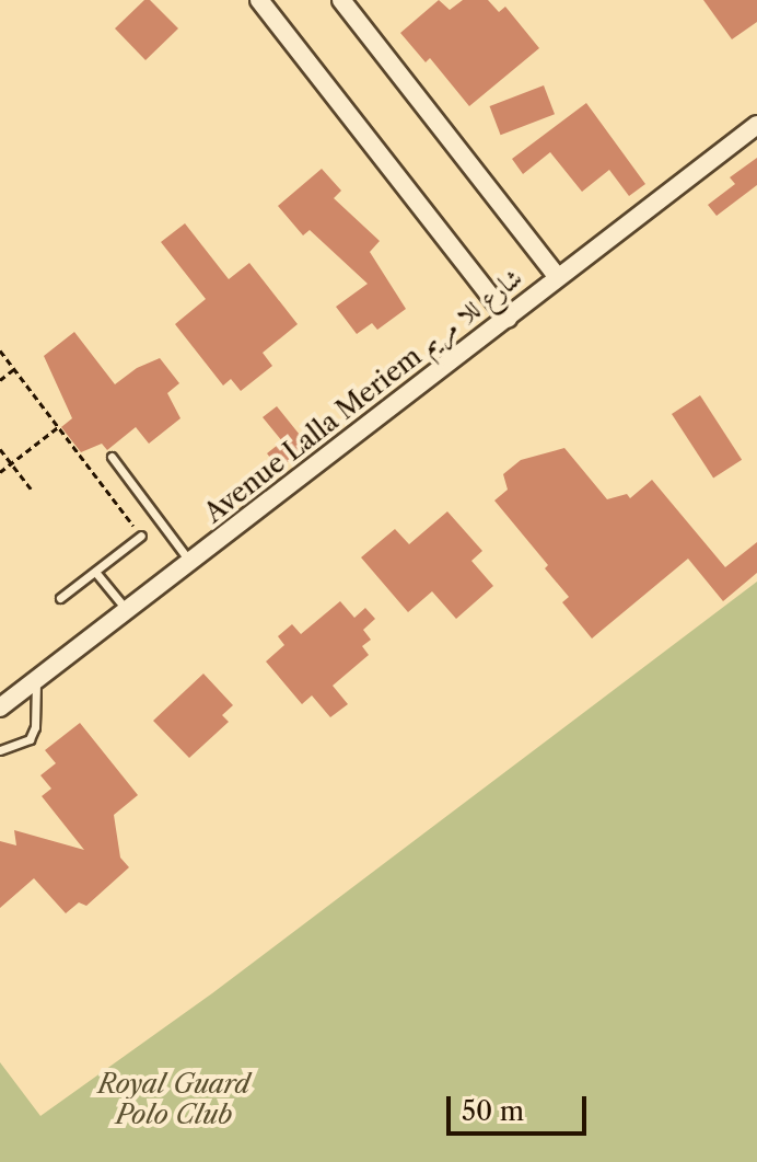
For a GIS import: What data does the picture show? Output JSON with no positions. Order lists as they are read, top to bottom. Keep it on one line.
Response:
{"streets":{"street":["Avenue Lalla Meriem شارع للا مريم"]},"parks":["Royal Guard Polo Club"],"scale_bar":"50 m"}
